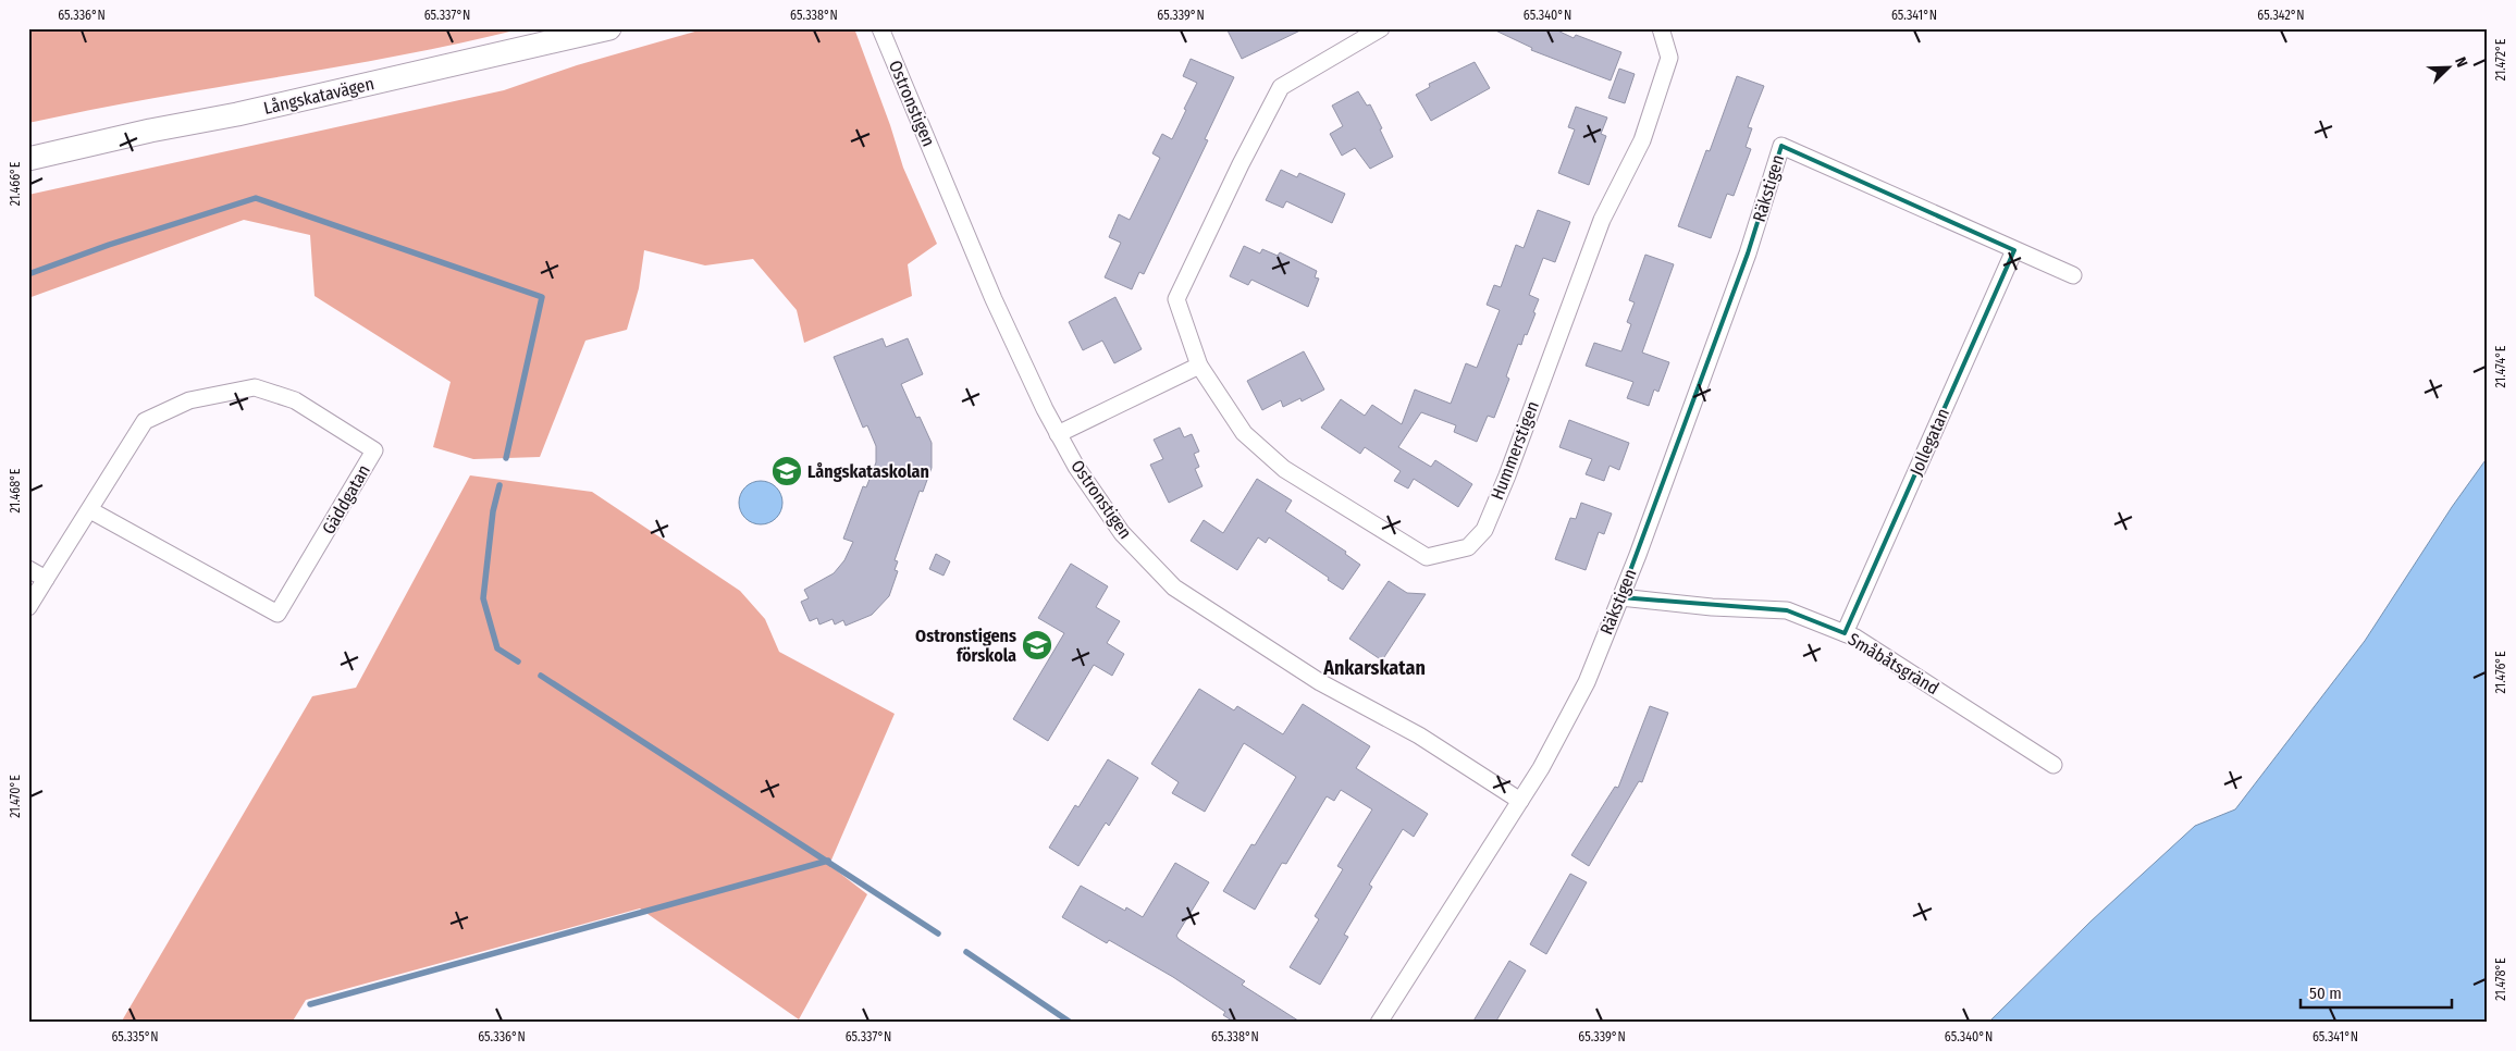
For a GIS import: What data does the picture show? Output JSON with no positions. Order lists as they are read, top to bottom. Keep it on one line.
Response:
{"streets":{"street":["Långskatavägen","Ostronstigen","Räkstigen","Jollegatan","Hummerstigen","Gäddgatan","Småbåtsgränd"]},"crossings":[["Ostronstigen","Räkstigen"],["Räkstigen","Jollegatan"],["Räkstigen","Småbåtsgränd"],["Jollegatan","Småbåtsgränd"]],"districts":["Ankarskatan"],"places":{"school or university":["Långskataskolan","Ostronstigens förskola"]},"scale_bar":"50 m","north":"top right","coordinates":["65.336°N","65.337°N","65.338°N","65.339°N","65.340°N","65.341°N","65.342°N","21.472°E","21.466°E","21.474°E","21.468°E","21.476°E","21.470°E","21.478°E","65.335°N"]}
